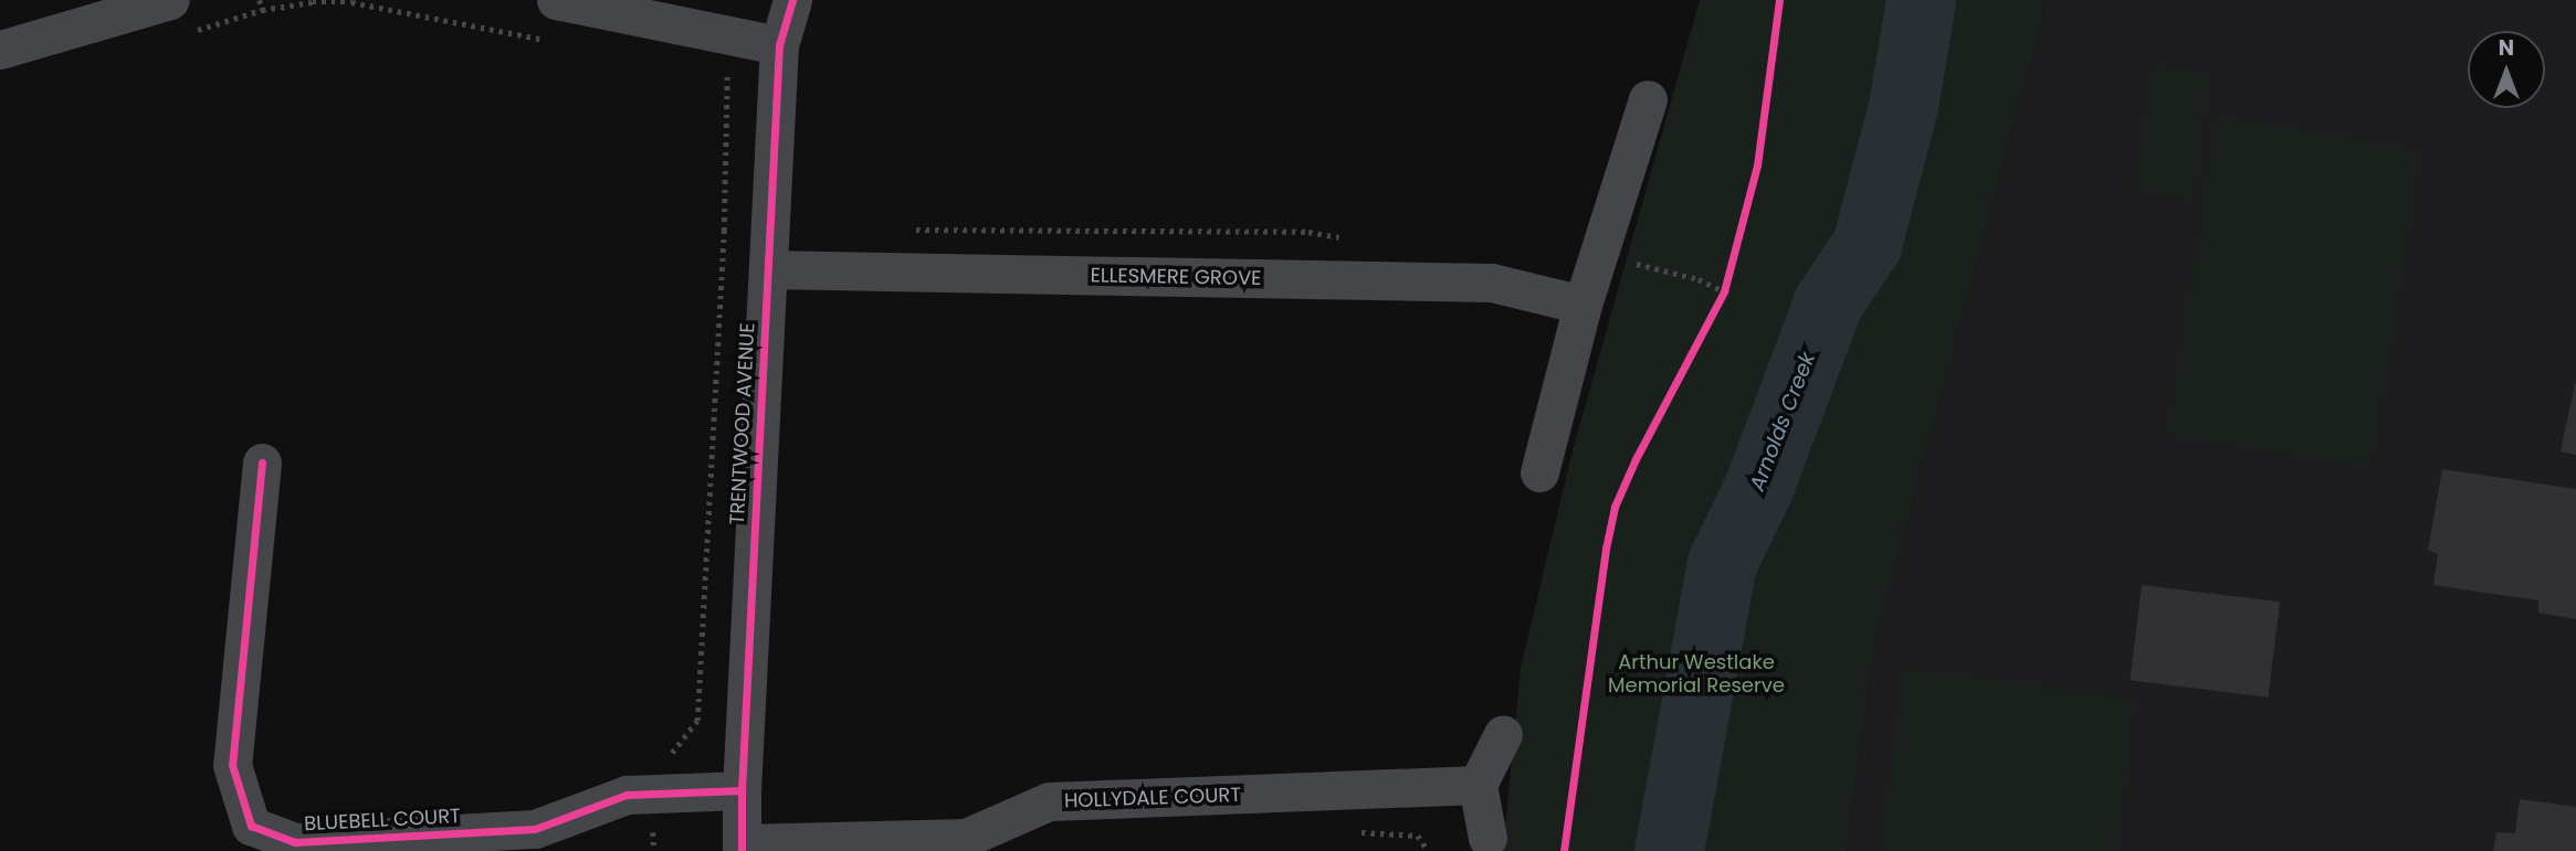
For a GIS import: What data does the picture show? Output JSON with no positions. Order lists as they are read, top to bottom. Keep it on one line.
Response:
{"streets":{"street":["ELLESMERE GROVE","TRENTWOOD AVENUE","HOLLYDALE COURT","BLUEBELL COURT"]},"crossings":[["ELLESMERE GROVE","TRENTWOOD AVENUE"],["TRENTWOOD AVENUE","HOLLYDALE COURT"],["TRENTWOOD AVENUE","BLUEBELL COURT"]],"water":["Arnolds Creek"],"parks":["Arthur Westlake Memorial Reserve"],"north":"top"}
